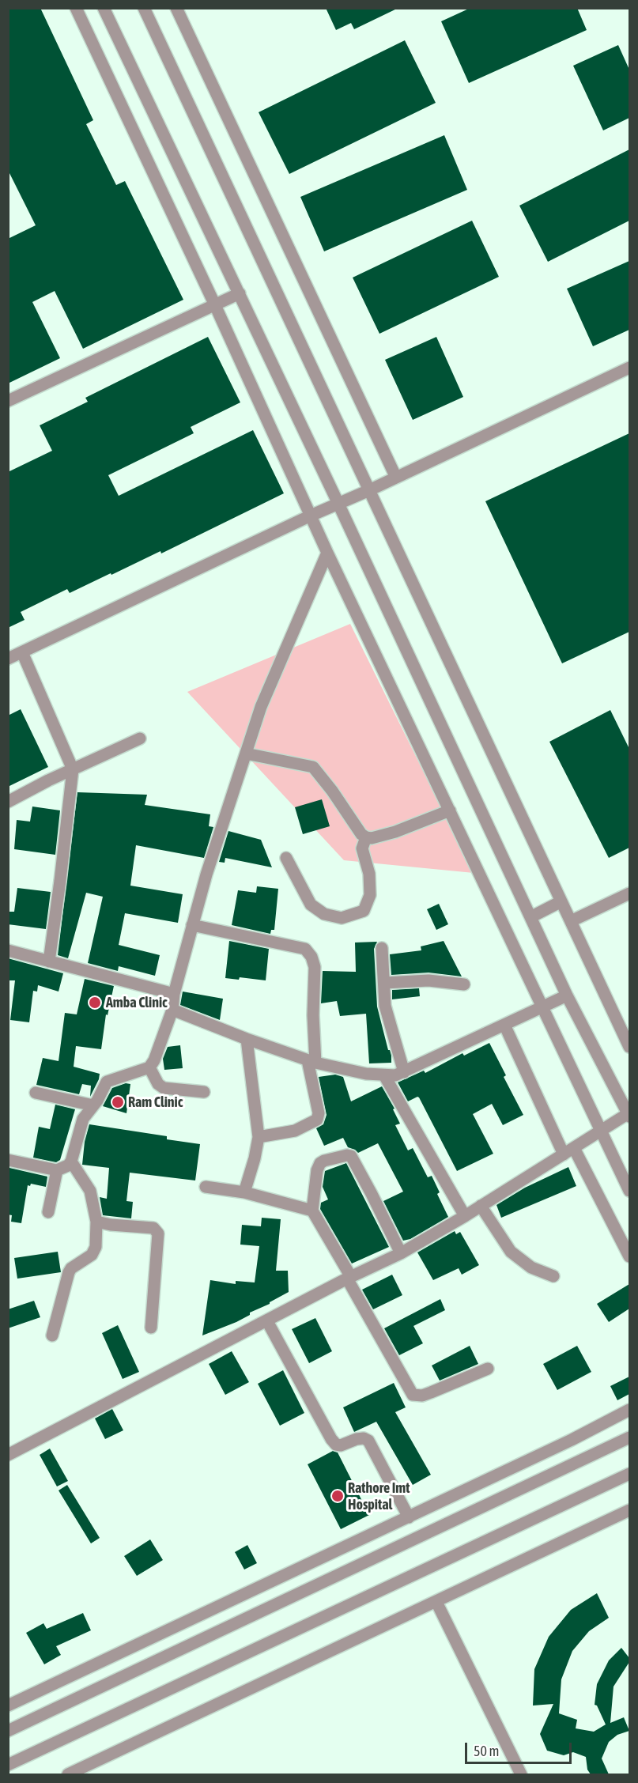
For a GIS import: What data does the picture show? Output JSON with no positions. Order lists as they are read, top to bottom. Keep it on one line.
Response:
{"places":["Amba Clinic","Ram Clinic","Rathore Imt Hospital"],"scale_bar":"50 m"}
